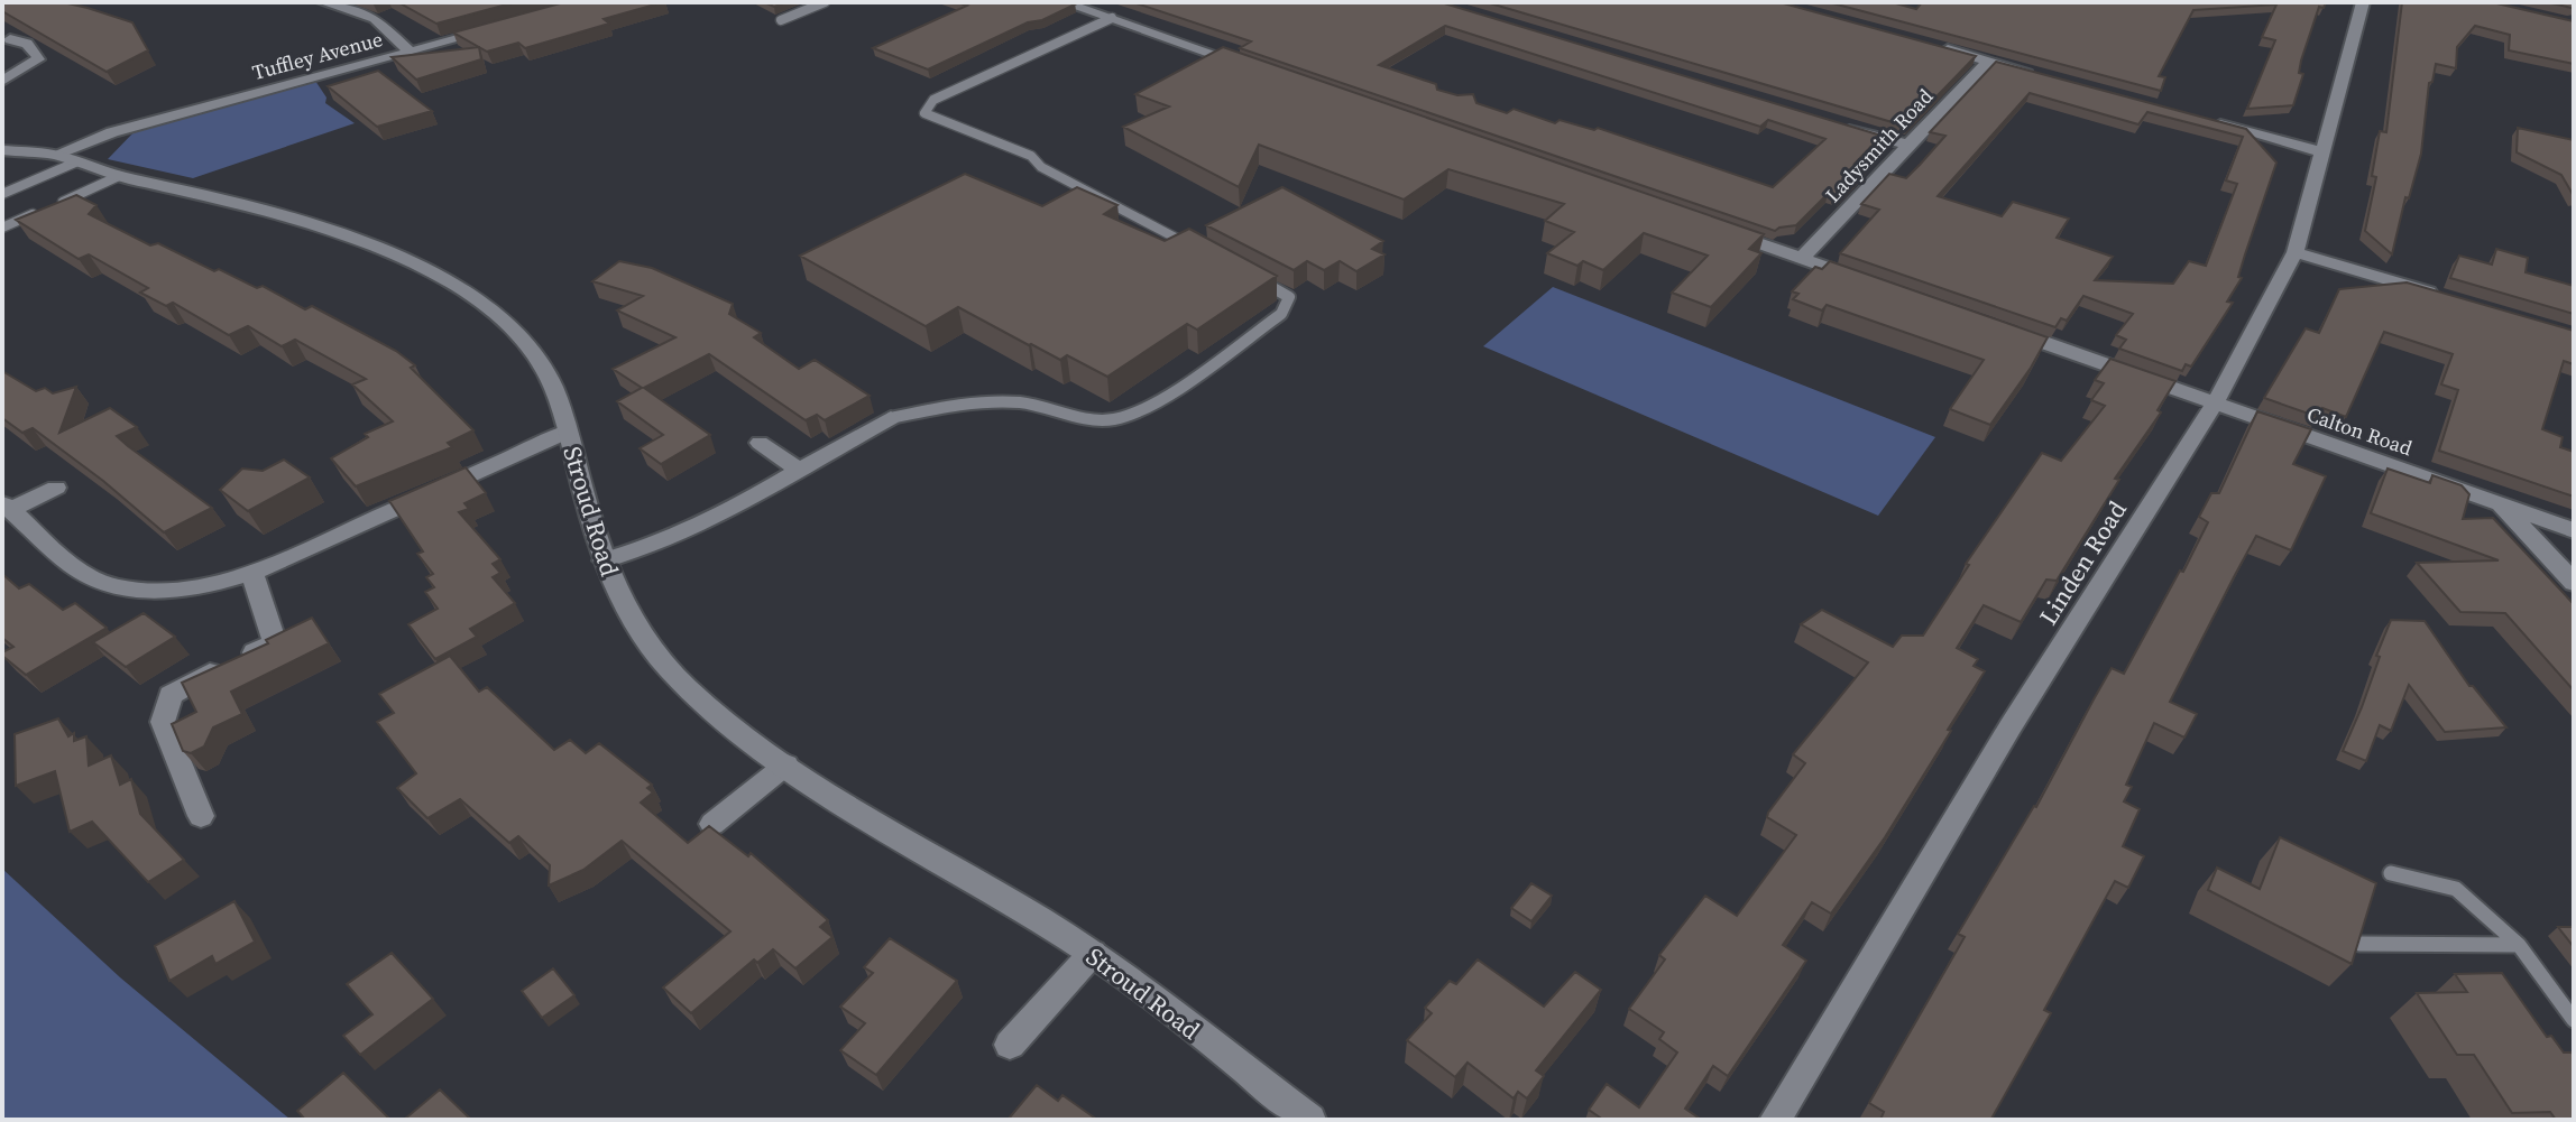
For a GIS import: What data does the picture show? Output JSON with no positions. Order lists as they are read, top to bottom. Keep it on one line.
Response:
{"streets":{"street":["Tuffley Avenue","Ladysmith Road","Calton Road","Stroud Road","Linden Road"]},"crossings":[["Tuffley Avenue","Stroud Road"],["Calton Road","Linden Road"]]}
